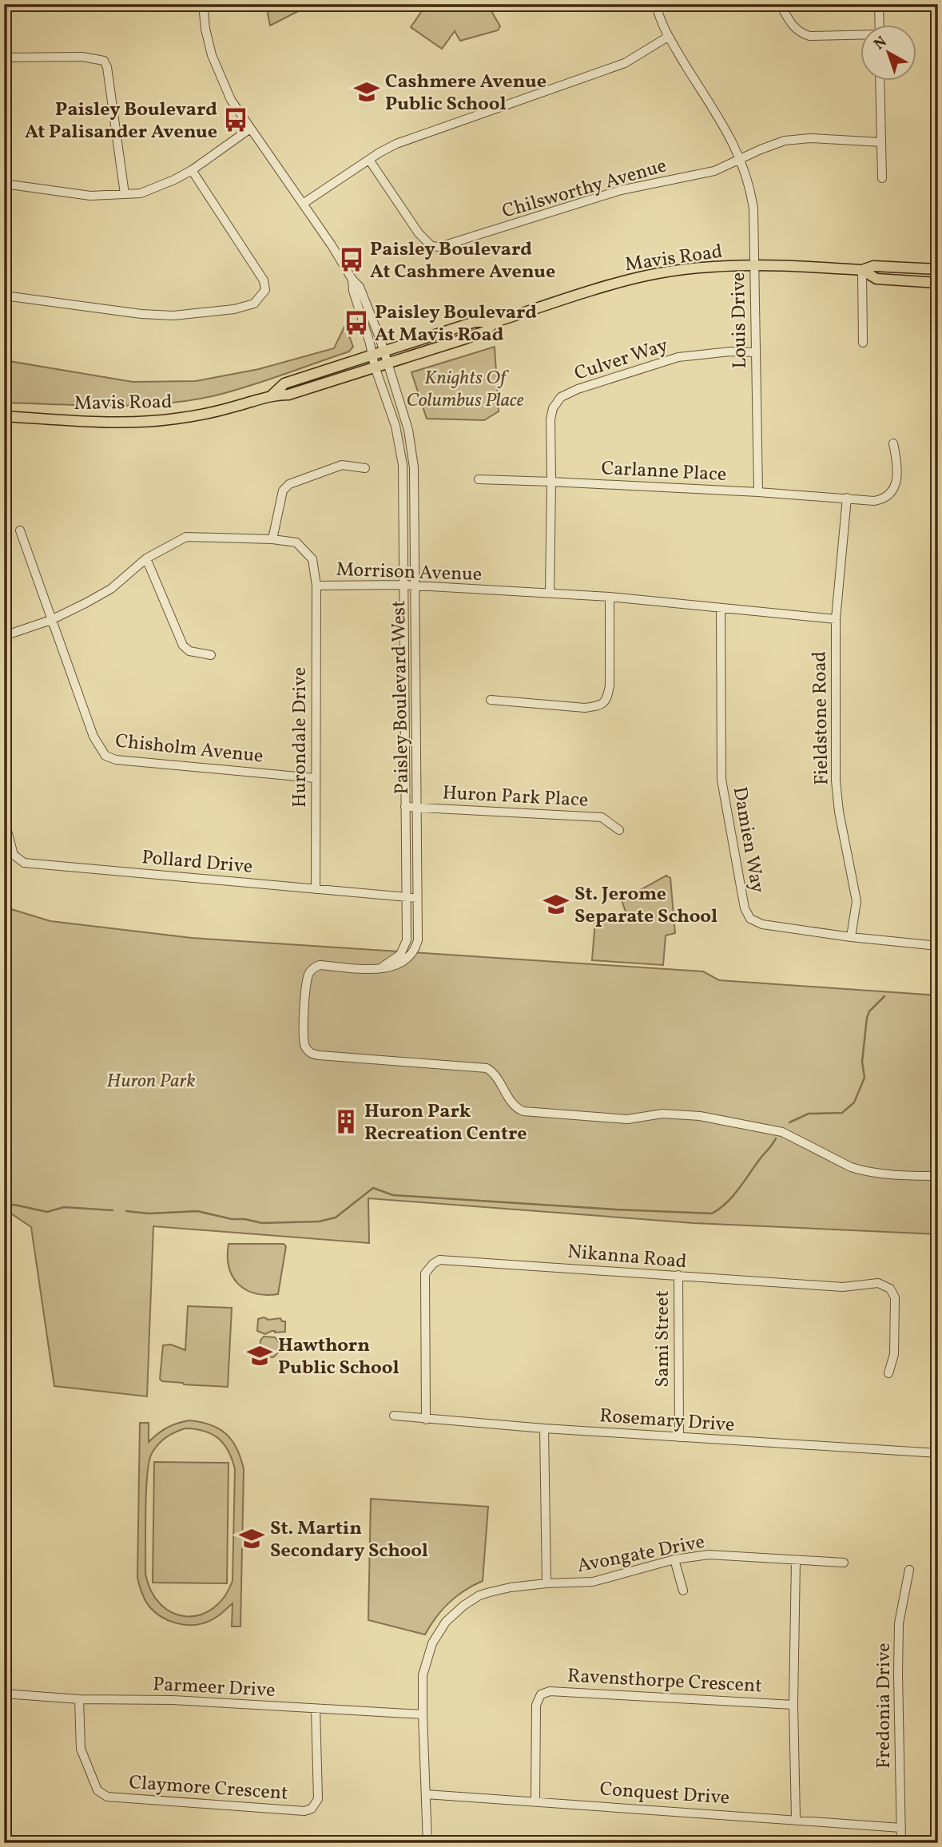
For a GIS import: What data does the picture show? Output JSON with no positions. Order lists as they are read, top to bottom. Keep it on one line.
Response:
{"streets":{"main road":["Mavis Road"],"street":["Chilsworthy Avenue","Louis Drive","Culver Way","Carlanne Place","Morrison Avenue","Paisley Boulevard West","Fieldstone Road","Hurondale Drive","Chisholm Avenue","Huron Park Place","Damien Way","Pollard Drive","Nikanna Road","Sami Street","Rosemary Drive","Avongate Drive","Ravensthorpe Crescent","Parmeer Drive","Fredonia Drive","Claymore Crescent","Conquest Drive"]},"crossings":[["Chilsworthy Avenue","Louis Drive"],["Mavis Road","Louis Drive"],["Mavis Road","Paisley Boulevard West"],["Louis Drive","Culver Way"],["Louis Drive","Carlanne Place"],["Culver Way","Carlanne Place"],["Culver Way","Morrison Avenue"],["Carlanne Place","Fieldstone Road"],["Morrison Avenue","Paisley Boulevard West"],["Morrison Avenue","Fieldstone Road"],["Morrison Avenue","Hurondale Drive"],["Morrison Avenue","Chisholm Avenue"],["Morrison Avenue","Damien Way"],["Paisley Boulevard West","Huron Park Place"],["Paisley Boulevard West","Pollard Drive"],["Fieldstone Road","Damien Way"],["Hurondale Drive","Chisholm Avenue"],["Hurondale Drive","Pollard Drive"],["Nikanna Road","Sami Street"],["Nikanna Road","Rosemary Drive"],["Sami Street","Rosemary Drive"],["Avongate Drive","Parmeer Drive"],["Avongate Drive","Conquest Drive"],["Ravensthorpe Crescent","Conquest Drive"],["Parmeer Drive","Claymore Crescent"],["Fredonia Drive","Conquest Drive"]],"parks":["Knights Of Columbus Place","Huron Park"],"places":{"school or university":["Cashmere Avenue Public School","St. Jerome Separate School","Hawthorn Public School","St. Martin Secondary School"],"bus stop":["Paisley Boulevard At Palisander Avenue","Paisley Boulevard At Cashmere Avenue","Paisley Boulevard At Mavis Road"],"building":["Huron Park Recreation Centre"]},"north":"top left"}
